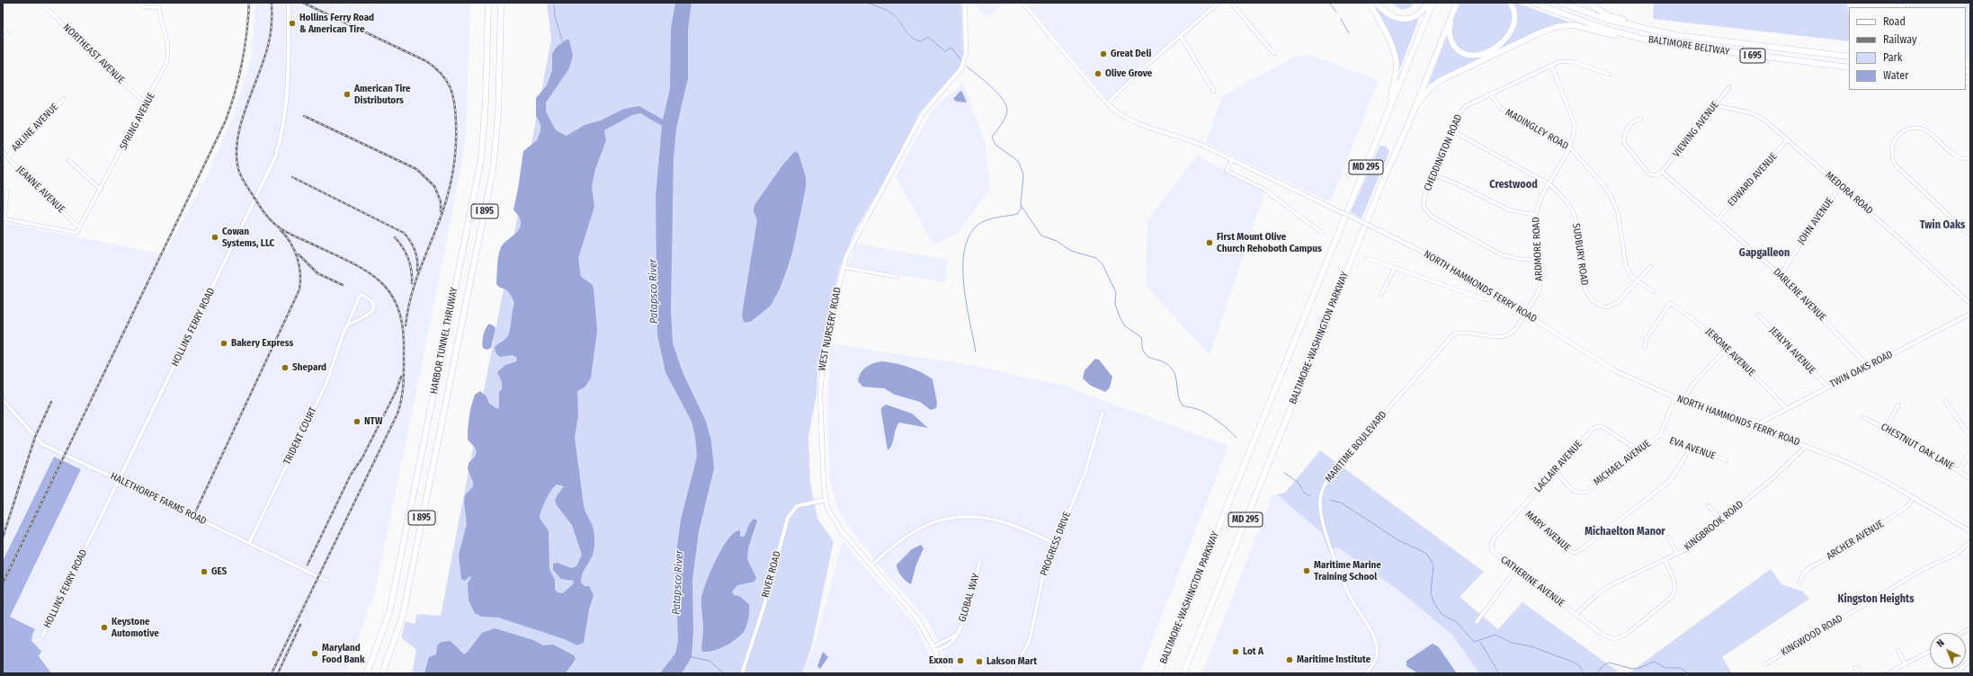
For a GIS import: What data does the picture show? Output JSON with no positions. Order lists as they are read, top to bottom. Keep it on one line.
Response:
{"streets":{"highway":["BALTIMORE BELTWAY","I 695","MD 295","I 895","BALTIMORE-WASHINGTON PARKWAY","HARBOR TUNNEL THRUWAY"],"main road":["WEST NURSERY ROAD"],"street":["NORTHEAST AVENUE","SPRING AVENUE","ARLINE AVENUE","MADINGLEY ROAD","VIEWING AVENUE","CHEDDINGTON ROAD","EDWARD AVENUE","JEANNE AVENUE","MEDORA ROAD","JOHN AVENUE","ARDMORE ROAD","SUDBURY ROAD","NORTH HAMMONDS FERRY ROAD","DARLENE AVENUE","HOLLINS FERRY ROAD","JERLYN AVENUE","JEROME AVENUE","TWIN OAKS ROAD","TRIDENT COURT","MARITIME BOULEVARD","CHESTNUT OAK LANE","EVA AVENUE","MICHAEL AVENUE","LACLAIR AVENUE","HALETHORPE FARMS ROAD","KINGBROOK ROAD","MARY AVENUE","ARCHER AVENUE","PROGRESS DRIVE","RIVER ROAD","CATHERINE AVENUE","GLOBAL WAY","KINGWOOD ROAD"]},"crossings":[["NORTHEAST AVENUE","SPRING AVENUE"],["SPRING AVENUE","JEANNE AVENUE"],["ARLINE AVENUE","JEANNE AVENUE"],["MADINGLEY ROAD","CHEDDINGTON ROAD"],["MADINGLEY ROAD","ARDMORE ROAD"],["MADINGLEY ROAD","SUDBURY ROAD"],["VIEWING AVENUE","MEDORA ROAD"],["VIEWING AVENUE","DARLENE AVENUE"],["CHEDDINGTON ROAD","ARDMORE ROAD"],["CHEDDINGTON ROAD","SUDBURY ROAD"],["EDWARD AVENUE","MEDORA ROAD"],["EDWARD AVENUE","DARLENE AVENUE"],["MEDORA ROAD","JOHN AVENUE"],["JOHN AVENUE","DARLENE AVENUE"],["ARDMORE ROAD","SUDBURY ROAD"],["ARDMORE ROAD","NORTH HAMMONDS FERRY ROAD"],["ARDMORE ROAD","MARITIME BOULEVARD"],["NORTH HAMMONDS FERRY ROAD","TWIN OAKS ROAD"],["NORTH HAMMONDS FERRY ROAD","MARITIME BOULEVARD"],["NORTH HAMMONDS FERRY ROAD","MICHAEL AVENUE"],["NORTH HAMMONDS FERRY ROAD","KINGBROOK ROAD"],["NORTH HAMMONDS FERRY ROAD","ARCHER AVENUE"],["DARLENE AVENUE","TWIN OAKS ROAD"],["HOLLINS FERRY ROAD","HALETHORPE FARMS ROAD"],["WEST NURSERY ROAD","RIVER ROAD"],["WEST NURSERY ROAD","GLOBAL WAY"],["JERLYN AVENUE","TWIN OAKS ROAD"],["JEROME AVENUE","TWIN OAKS ROAD"],["TRIDENT COURT","HALETHORPE FARMS ROAD"],["EVA AVENUE","MICHAEL AVENUE"],["EVA AVENUE","MARY AVENUE"],["MICHAEL AVENUE","LACLAIR AVENUE"],["LACLAIR AVENUE","MARY AVENUE"],["LACLAIR AVENUE","CATHERINE AVENUE"],["KINGBROOK ROAD","CATHERINE AVENUE"]],"districts":["Crestwood","Twin Oaks","Gapgalleon","Michaelton Manor","Kingston Heights"],"water":["Patapsco River"],"places":["Hollins Ferry Road & American Tire","Great Deli","Olive Grove","American Tire Distributors","Cowan Systems, LLC","First Mount Olive Church Rehoboth Campus","Bakery Express","Shepard","NTW","Maritime Marine Training School","GES","Keystone Automotive","Lot A","Maryland Food Bank","Maritime Institute","Exxon","Lakson Mart"],"legend":["Road","Railway","Park","Water"],"north":"top left"}
